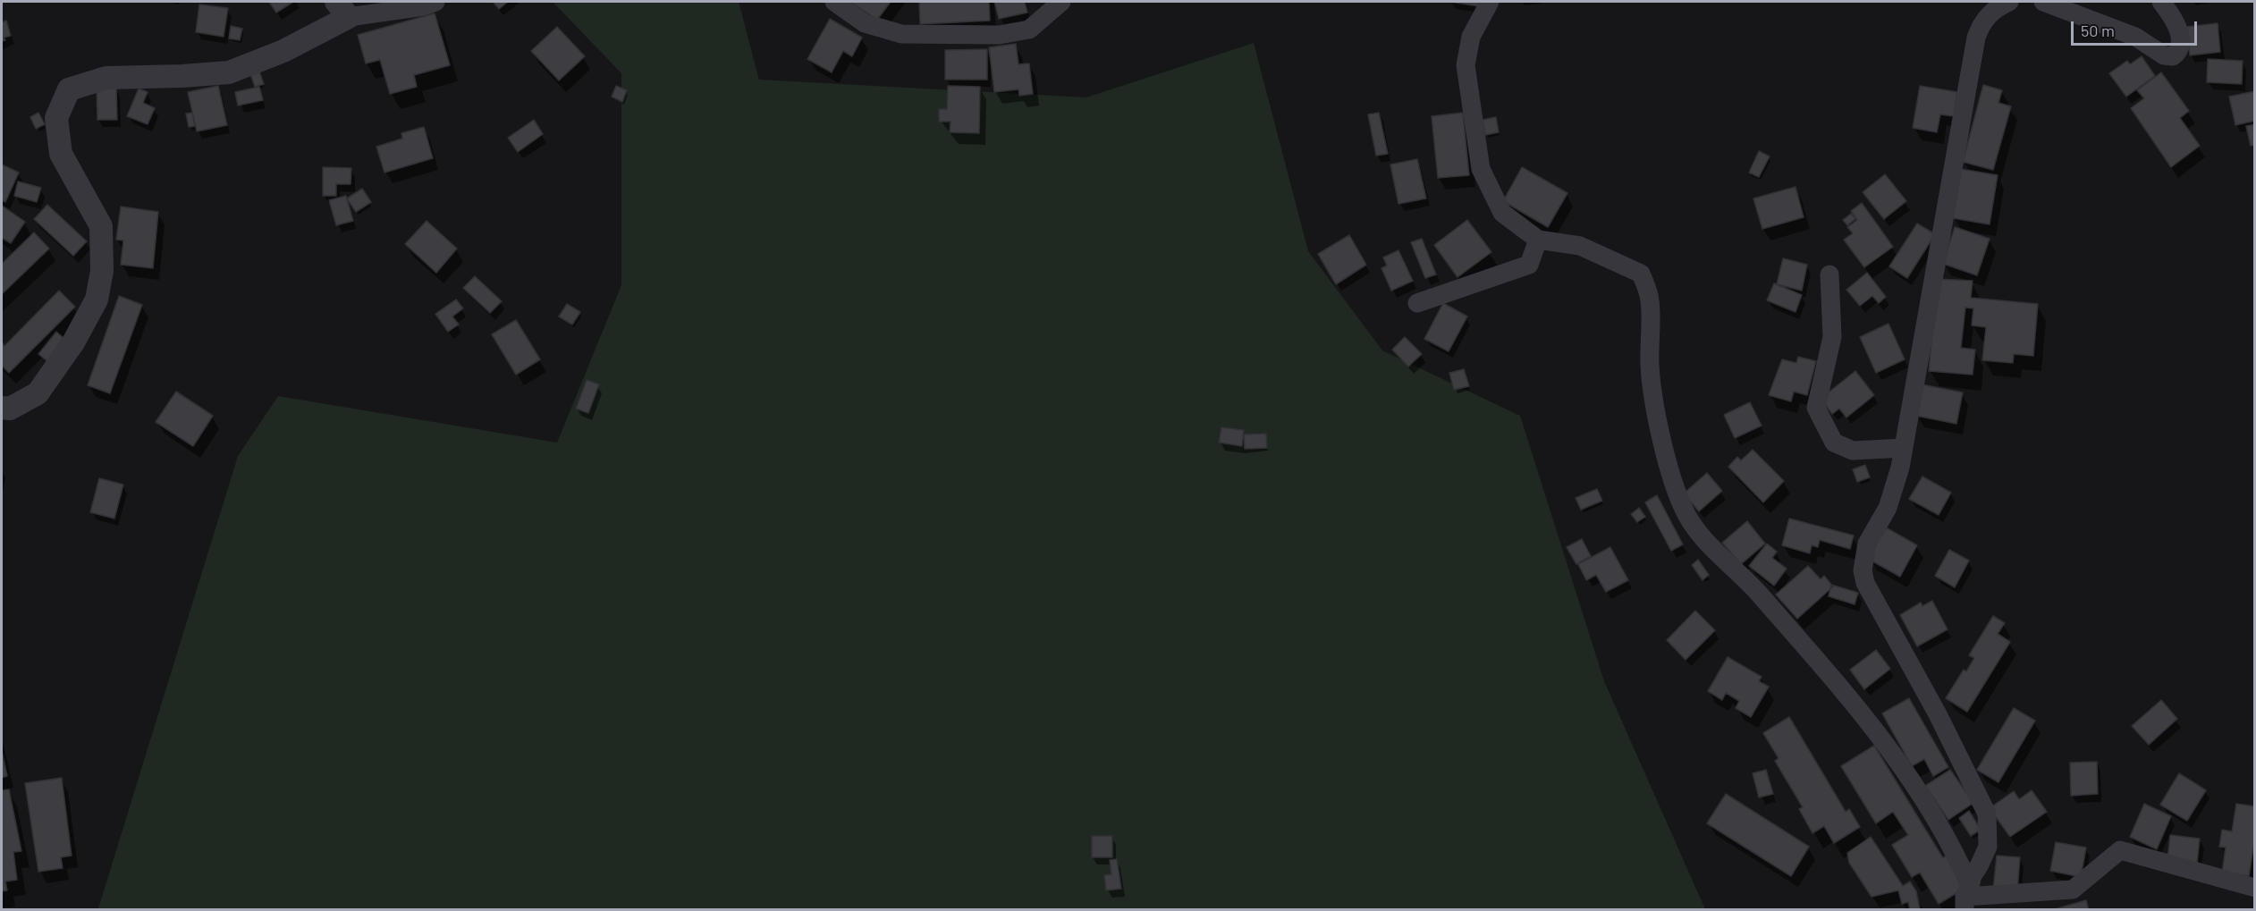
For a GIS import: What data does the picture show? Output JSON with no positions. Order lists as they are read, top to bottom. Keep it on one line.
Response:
{"scale_bar":"50 m"}
